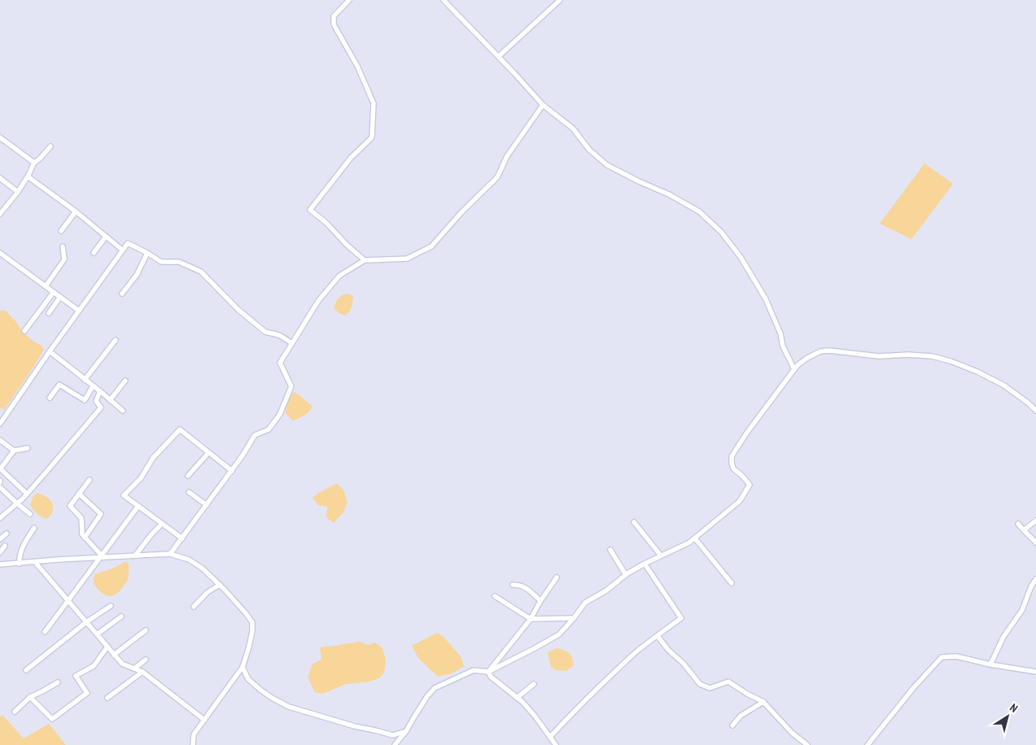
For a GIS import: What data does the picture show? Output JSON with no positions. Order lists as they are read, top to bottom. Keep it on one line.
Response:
{"north":"top right"}
